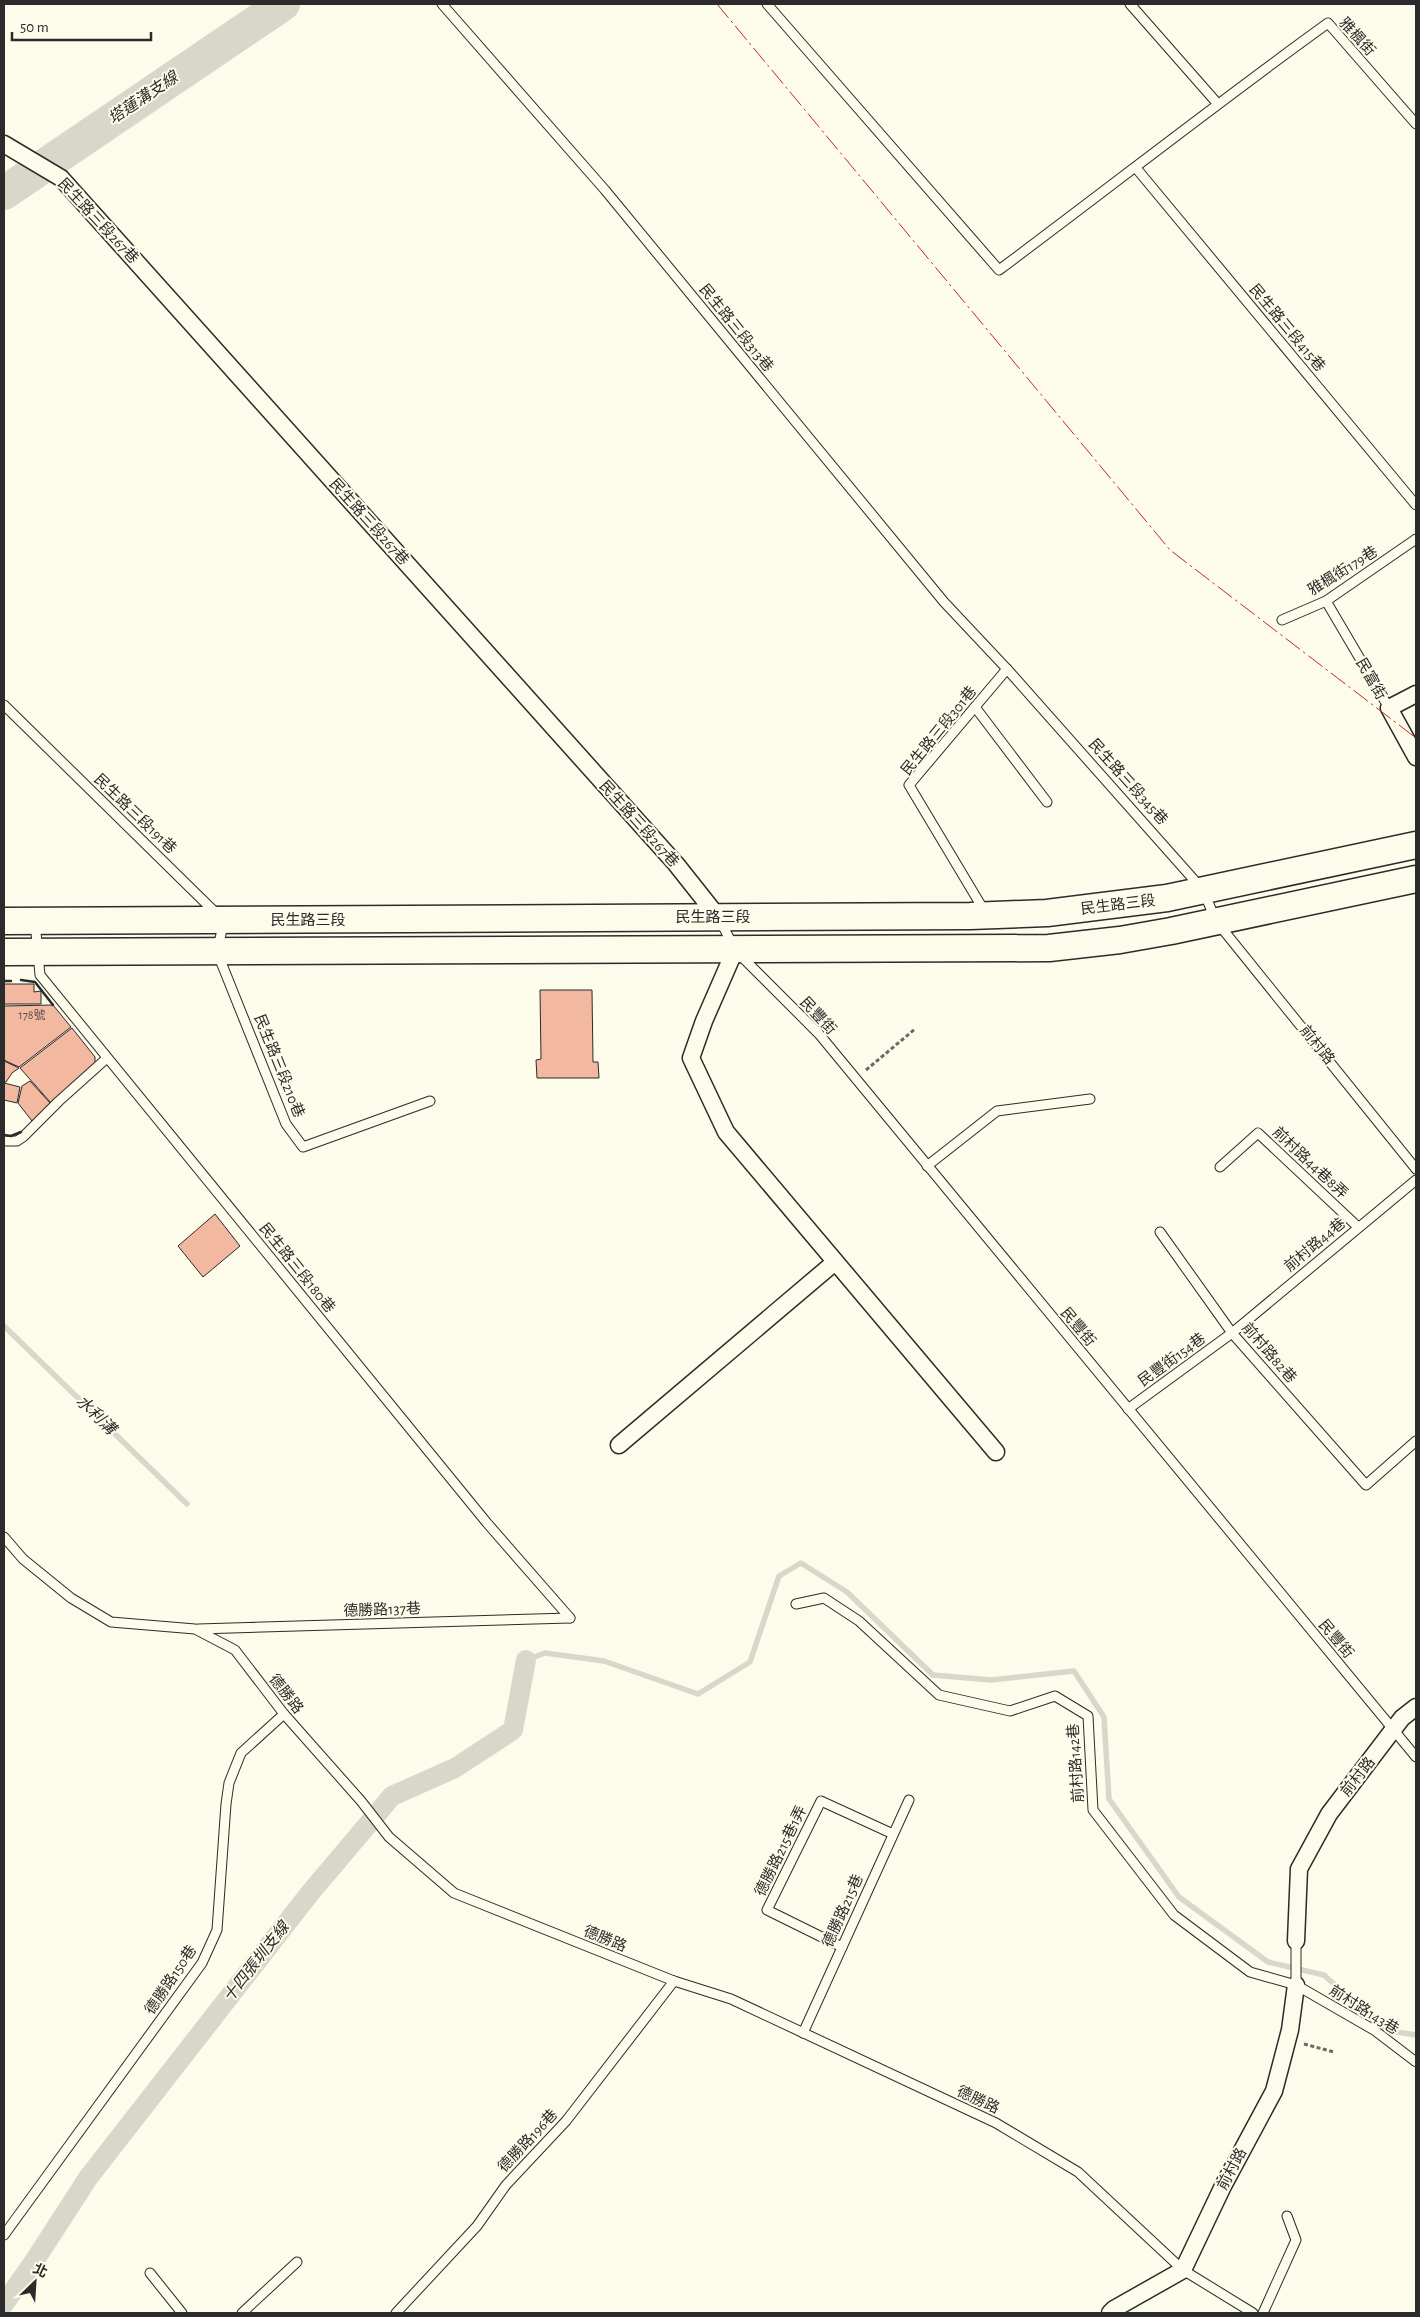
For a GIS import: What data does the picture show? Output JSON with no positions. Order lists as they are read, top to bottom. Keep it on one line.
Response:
{"streets":{"main road":["民生路三段"],"street":["民生路三段267巷","民富街","前村路"],"lane":["雅楓街","民生路三段313巷","民生路三段415巷","雅楓街179巷","民生路三段301巷","民生路三段345巷","民生路三段191巷","民豐街","民生路三段210巷","前村路44巷8弄","前村路44巷","民生路三段180巷","前村路82巷","民豐街154巷","德勝路137巷","德勝路","前村路142巷","德勝路215巷1弄","德勝路215巷","德勝路150巷","前村路143巷","德勝路196巷"]},"crossings":[["民生路三段267巷","民生路三段"],["民生路三段267巷","民豐街"],["民生路三段313巷","民生路三段301巷"],["民生路三段313巷","民生路三段345巷"],["雅楓街179巷","民富街"],["民生路三段301巷","民生路三段345巷"],["民生路三段301巷","民生路三段"],["民生路三段345巷","民生路三段"],["民生路三段345巷","前村路"],["民生路三段191巷","民生路三段"],["民生路三段","民豐街"],["民生路三段","前村路"],["民生路三段","民生路三段210巷"],["民生路三段","民生路三段180巷"],["民豐街","前村路"],["民豐街","民豐街154巷"],["前村路","德勝路"],["前村路","前村路142巷"],["前村路","前村路143巷"],["前村路44巷8弄","前村路44巷"],["前村路44巷","前村路82巷"],["前村路44巷","民豐街154巷"],["民生路三段180巷","德勝路137巷"],["前村路82巷","民豐街154巷"],["德勝路137巷","德勝路"],["德勝路","德勝路215巷"],["德勝路","德勝路150巷"],["德勝路","德勝路196巷"],["前村路142巷","前村路143巷"],["德勝路215巷1弄","德勝路215巷"]],"water":["塔蓮溝支線","水利溝","十四張圳支線"],"house_numbers":["178號"],"scale_bar":"50 m","north":"top right"}
